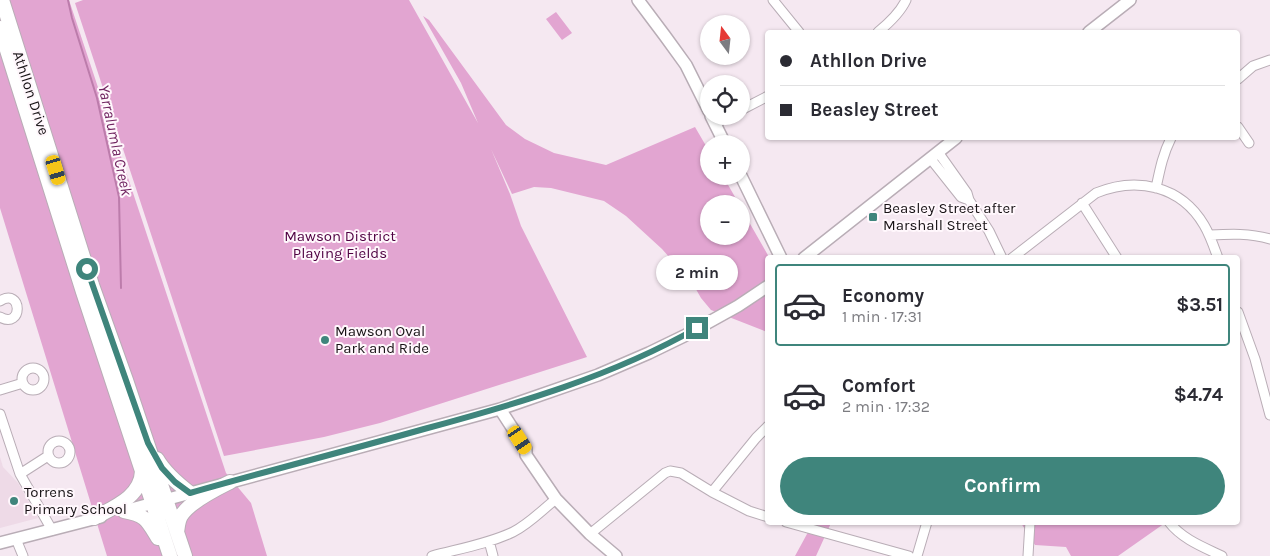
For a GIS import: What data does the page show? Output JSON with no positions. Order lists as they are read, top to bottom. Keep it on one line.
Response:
{"streets":{"main road":["Athllon Drive"]},"water":["Yarralumla Creek"],"parks":["Mawson District Playing Fields"],"places":{"transit":["Beasley Street after Marshall Street"],"other":["Mawson Oval Park and Ride","Torrens Primary School"]},"north":"top","page":{"map_buttons":["+","−"],"banner":["Athllon Drive","Beasley Street"],"bubble":"2 min","list":[{"name":"Economy","note":"1 min · 17:31","value":"$3.51"},{"name":"Comfort","note":"2 min · 17:32","value":"$4.74"}],"buttons":"Confirm"}}
